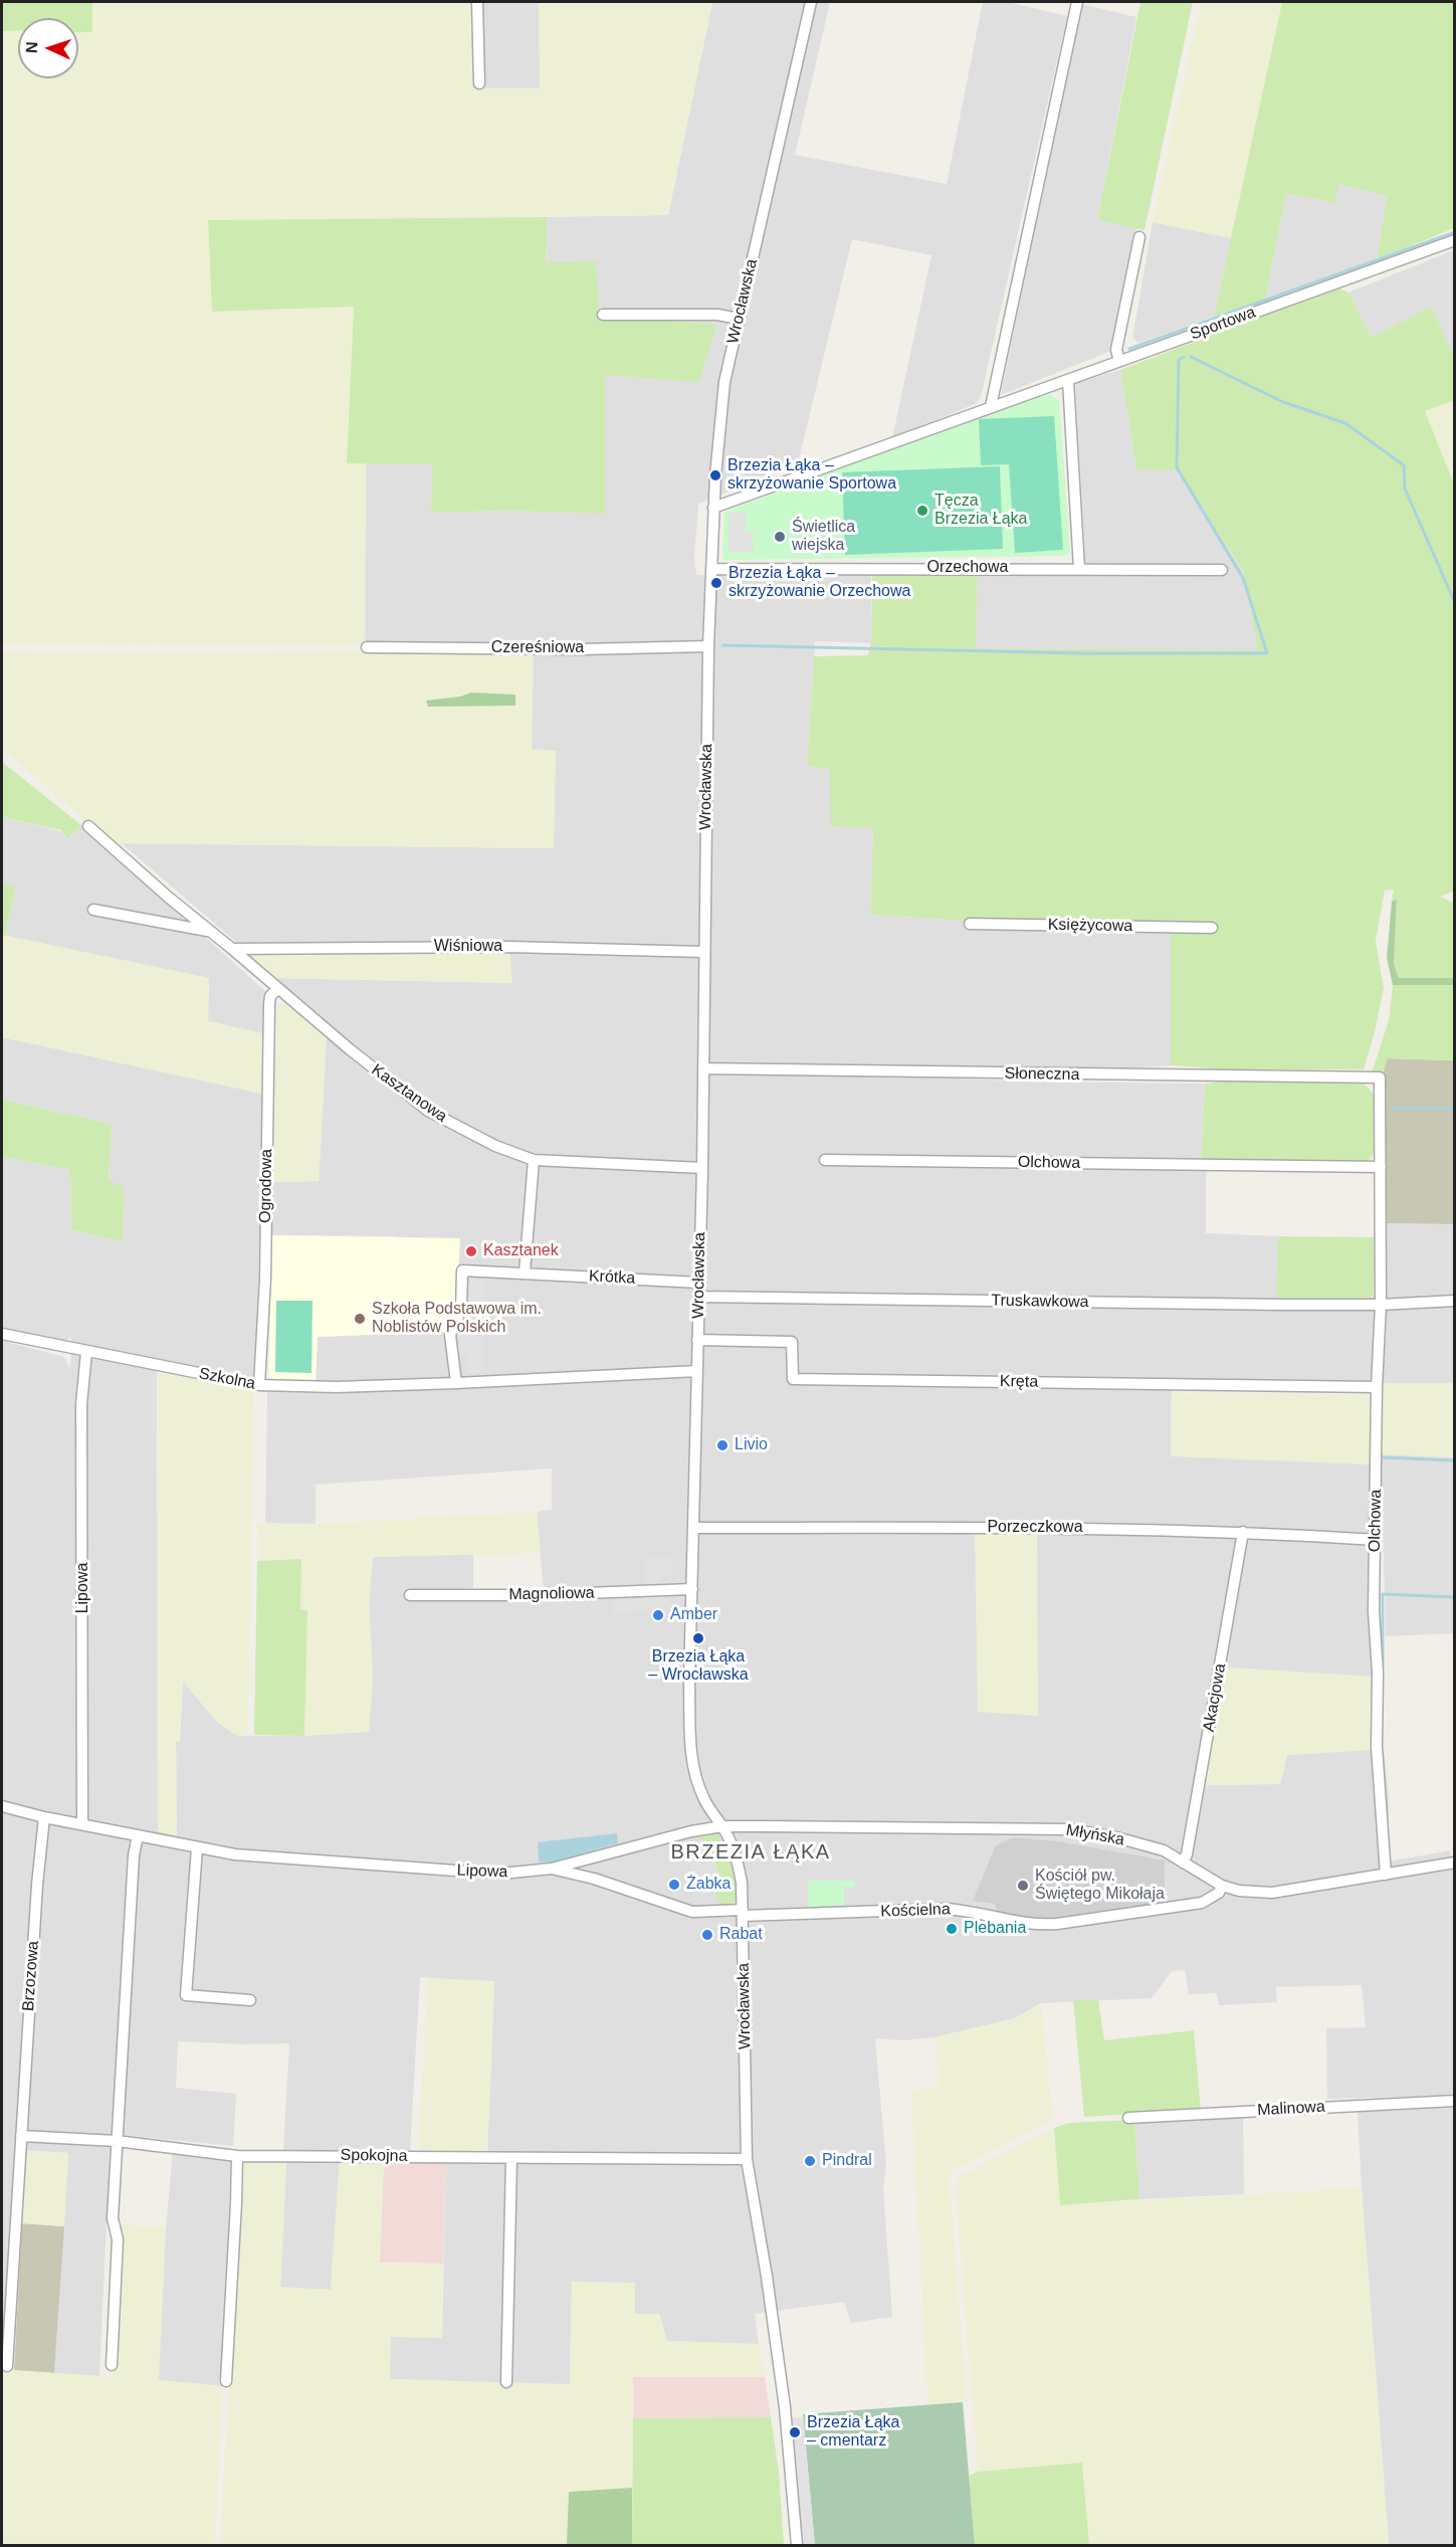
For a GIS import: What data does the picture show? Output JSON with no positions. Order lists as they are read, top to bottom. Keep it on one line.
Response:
{"streets":{"street":["Wrocławska","Sportowa","Orzechowa","Czereśniowa","Księżycowa","Wiśniowa","Słoneczna","Kasztanowa","Olchowa","Ogrodowa","Krótka","Truskawkowa","Szkolna","Kręta","Porzeczkowa","Lipowa","Magnoliowa","Akacjowa","Młyńska","Kościelna","Brzozowa","Malinowa","Spokojna"]},"crossings":[["Wrocławska","Sportowa"],["Wrocławska","Orzechowa"],["Wrocławska","Czereśniowa"],["Wrocławska","Wiśniowa"],["Wrocławska","Słoneczna"],["Wrocławska","Kasztanowa"],["Wrocławska","Krótka"],["Wrocławska","Truskawkowa"],["Wrocławska","Szkolna"],["Wrocławska","Kręta"],["Wrocławska","Porzeczkowa"],["Wrocławska","Lipowa"],["Wrocławska","Magnoliowa"],["Wrocławska","Młyńska"],["Wrocławska","Kościelna"],["Wrocławska","Spokojna"],["Wiśniowa","Kasztanowa"],["Słoneczna","Olchowa"],["Kasztanowa","Ogrodowa"],["Olchowa","Truskawkowa"],["Olchowa","Kręta"],["Olchowa","Porzeczkowa"],["Olchowa","Młyńska"],["Ogrodowa","Szkolna"],["Krótka","Szkolna"],["Szkolna","Lipowa"],["Porzeczkowa","Akacjowa"],["Lipowa","Młyńska"],["Lipowa","Kościelna"],["Lipowa","Brzozowa"],["Akacjowa","Młyńska"],["Młyńska","Kościelna"],["Brzozowa","Spokojna"]],"districts":["BRZEZIA ŁĄKA"],"places":["Brzezia Łąka – skrzyżowanie Sportowa","Tęcza Brzezia Łąka","Świetlica wiejska","Brzezia Łąka – skrzyżowanie Orzechowa","Kasztanek","Szkoła Podstawowa im. Noblistów Polskich","Livio","Amber","Brzezia Łąka – Wrocławska","Żabka","Kościół pw. Świętego Mikołaja","Plebania","Rabat","Pindral","Brzezia Łąka – cmentarz"],"north":"left"}
